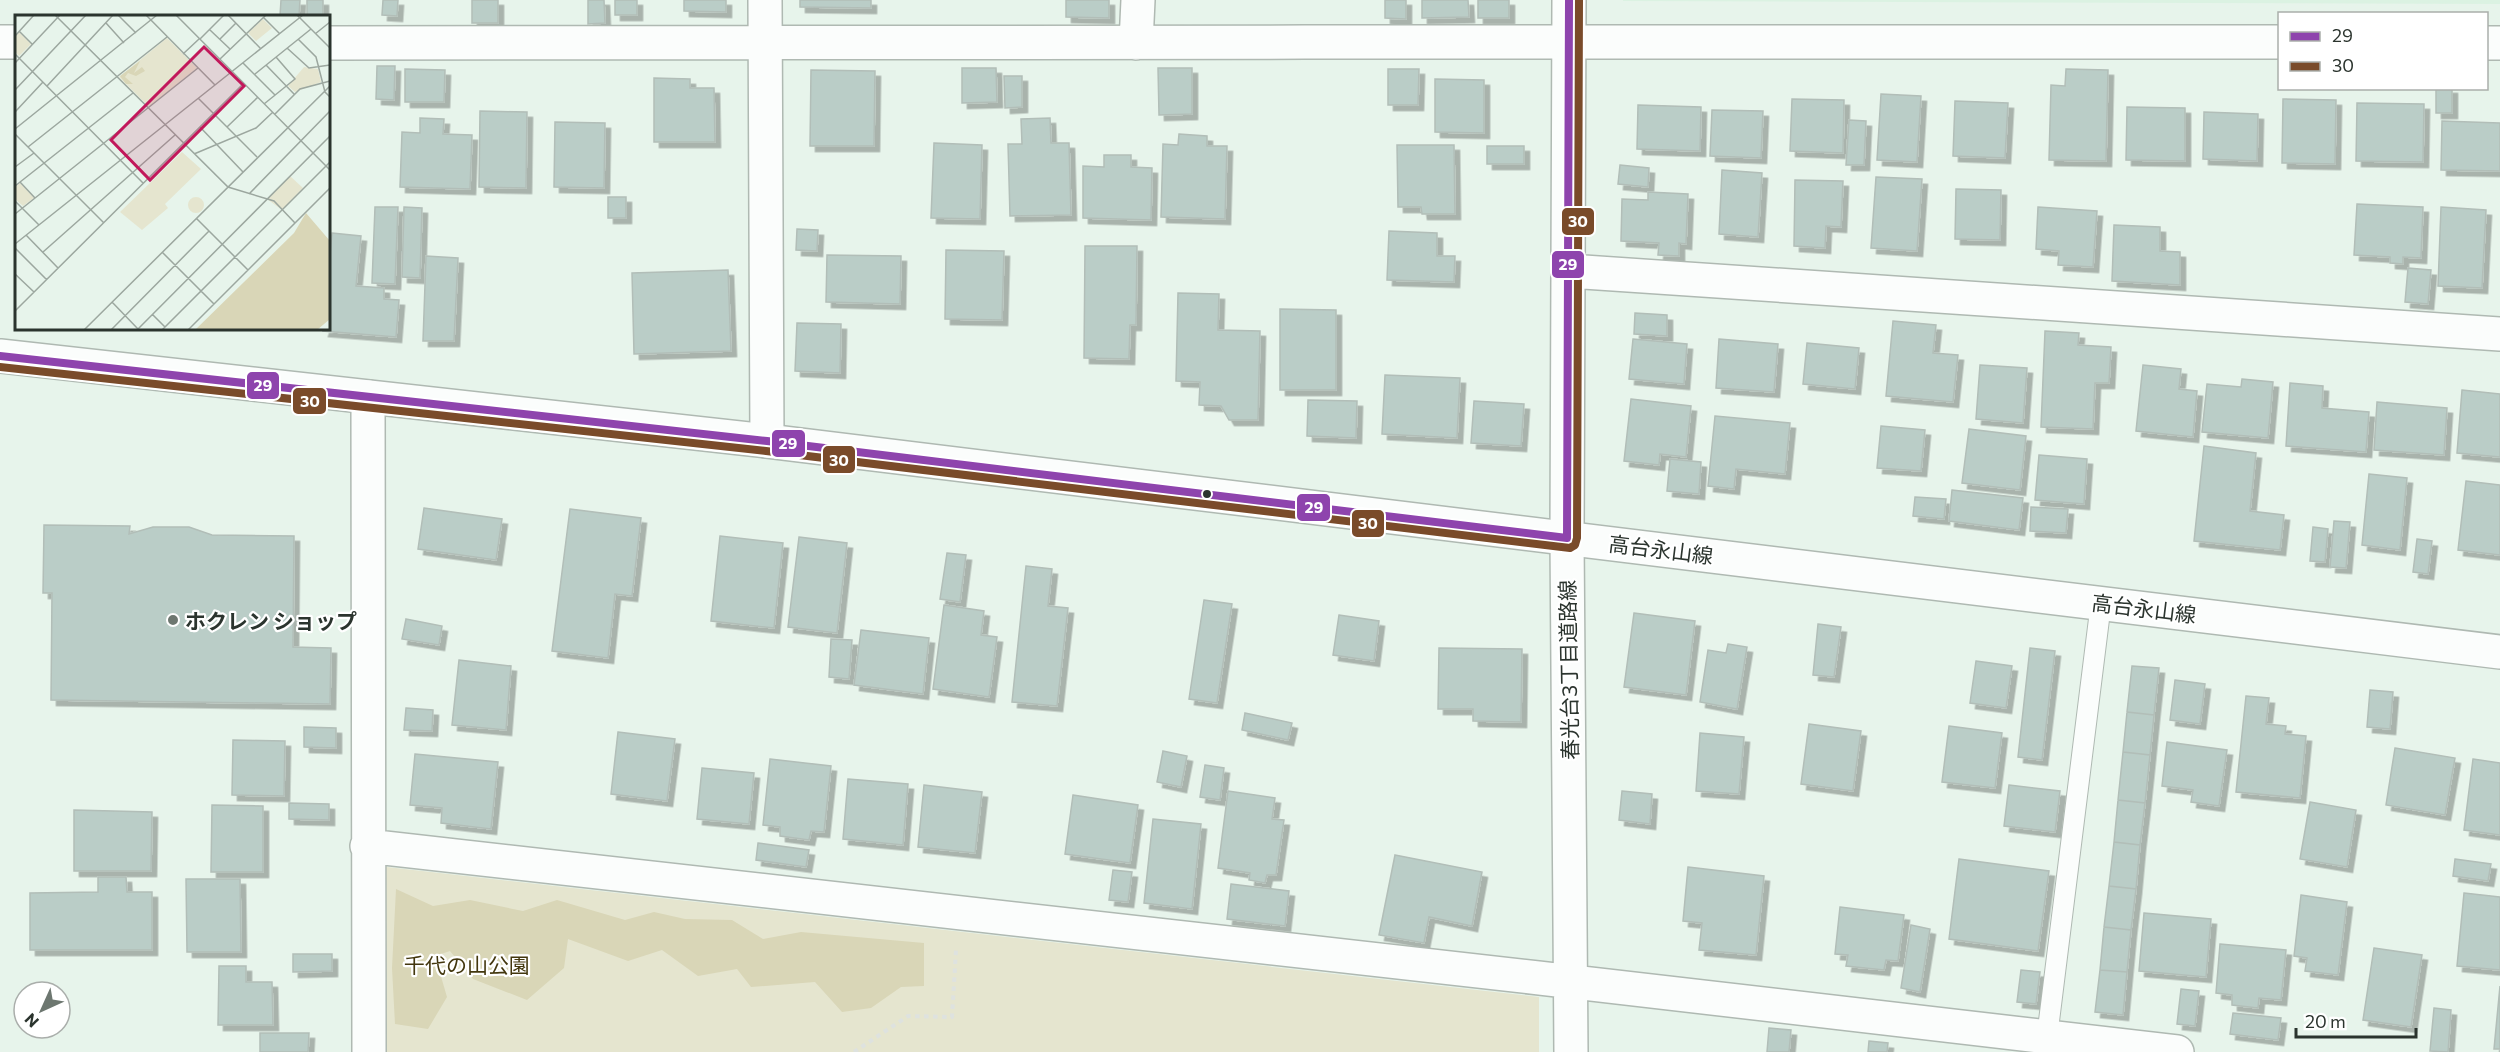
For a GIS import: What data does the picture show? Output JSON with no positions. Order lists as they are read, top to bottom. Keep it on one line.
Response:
{"streets":{"street":["高台永山線","春光台3丁目道路線"]},"crossings":[["高台永山線","春光台3丁目道路線"]],"parks":["千代の山公園"],"places":["ホクレン ショップ"],"lines":["transit line 29","transit line 30"],"legend":["29","30"],"scale_bar":"20 m","north":"bottom left"}
